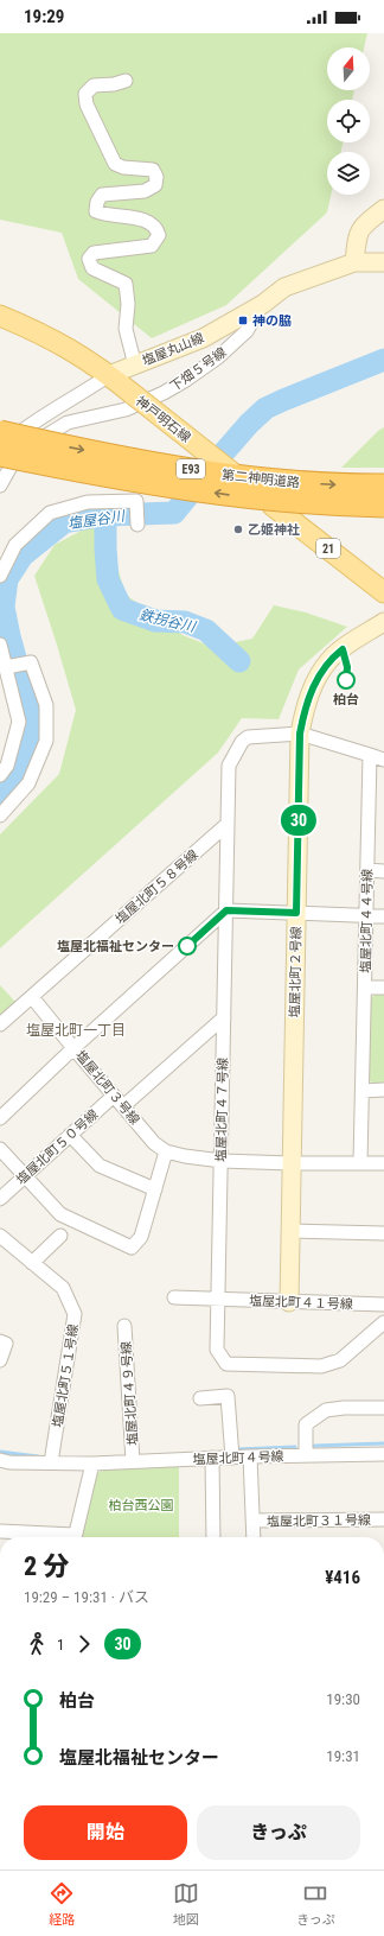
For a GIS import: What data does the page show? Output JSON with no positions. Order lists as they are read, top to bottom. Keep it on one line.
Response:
{"streets":{"highway":["E93","第二神明道路"],"main road":["神戸明石線","21"],"street":["塩屋丸山線","下畑５号線","塩屋北町５８号線","塩屋北町４４号線","塩屋北町２号線","塩屋北町３号線","塩屋北町４７号線","塩屋北町５０号線","塩屋北町４１号線","塩屋北町５１号線","塩屋北町４９号線","塩屋北町４号線","塩屋北町３１号線"]},"crossings":[["塩屋丸山線","下畑５号線"],["塩屋丸山線","神戸明石線"],["塩屋丸山線","第二神明道路"],["塩屋北町５８号線","塩屋北町４７号線"],["塩屋北町４４号線","塩屋北町３号線"],["塩屋北町２号線","塩屋北町３号線"],["塩屋北町２号線","塩屋北町４７号線"],["塩屋北町２号線","塩屋北町４１号線"],["塩屋北町３号線","塩屋北町４７号線"],["塩屋北町３号線","塩屋北町５０号線"],["塩屋北町４７号線","塩屋北町４１号線"],["塩屋北町５１号線","塩屋北町４号線"],["塩屋北町４９号線","塩屋北町４号線"]],"districts":["塩屋北町一丁目"],"water":["塩屋谷川","鉄拐谷川"],"parks":["柏台西公園"],"places":{"transit":["神の脇"],"other":["乙姫神社","柏台","塩屋北福祉センター"]},"lines":["bus line 30"],"north":"top","page":{"status":"19:29","on_map":"30","heading":["2 分","19:29 – 19:31 · バス","¥416"],"legs":["1","30"],"list":[{"name":"柏台","value":"19:30"},{"name":"塩屋北福祉センター","value":"19:31"}],"buttons":["開始","きっぷ"],"tabs":["経路","地図","きっぷ"]}}
